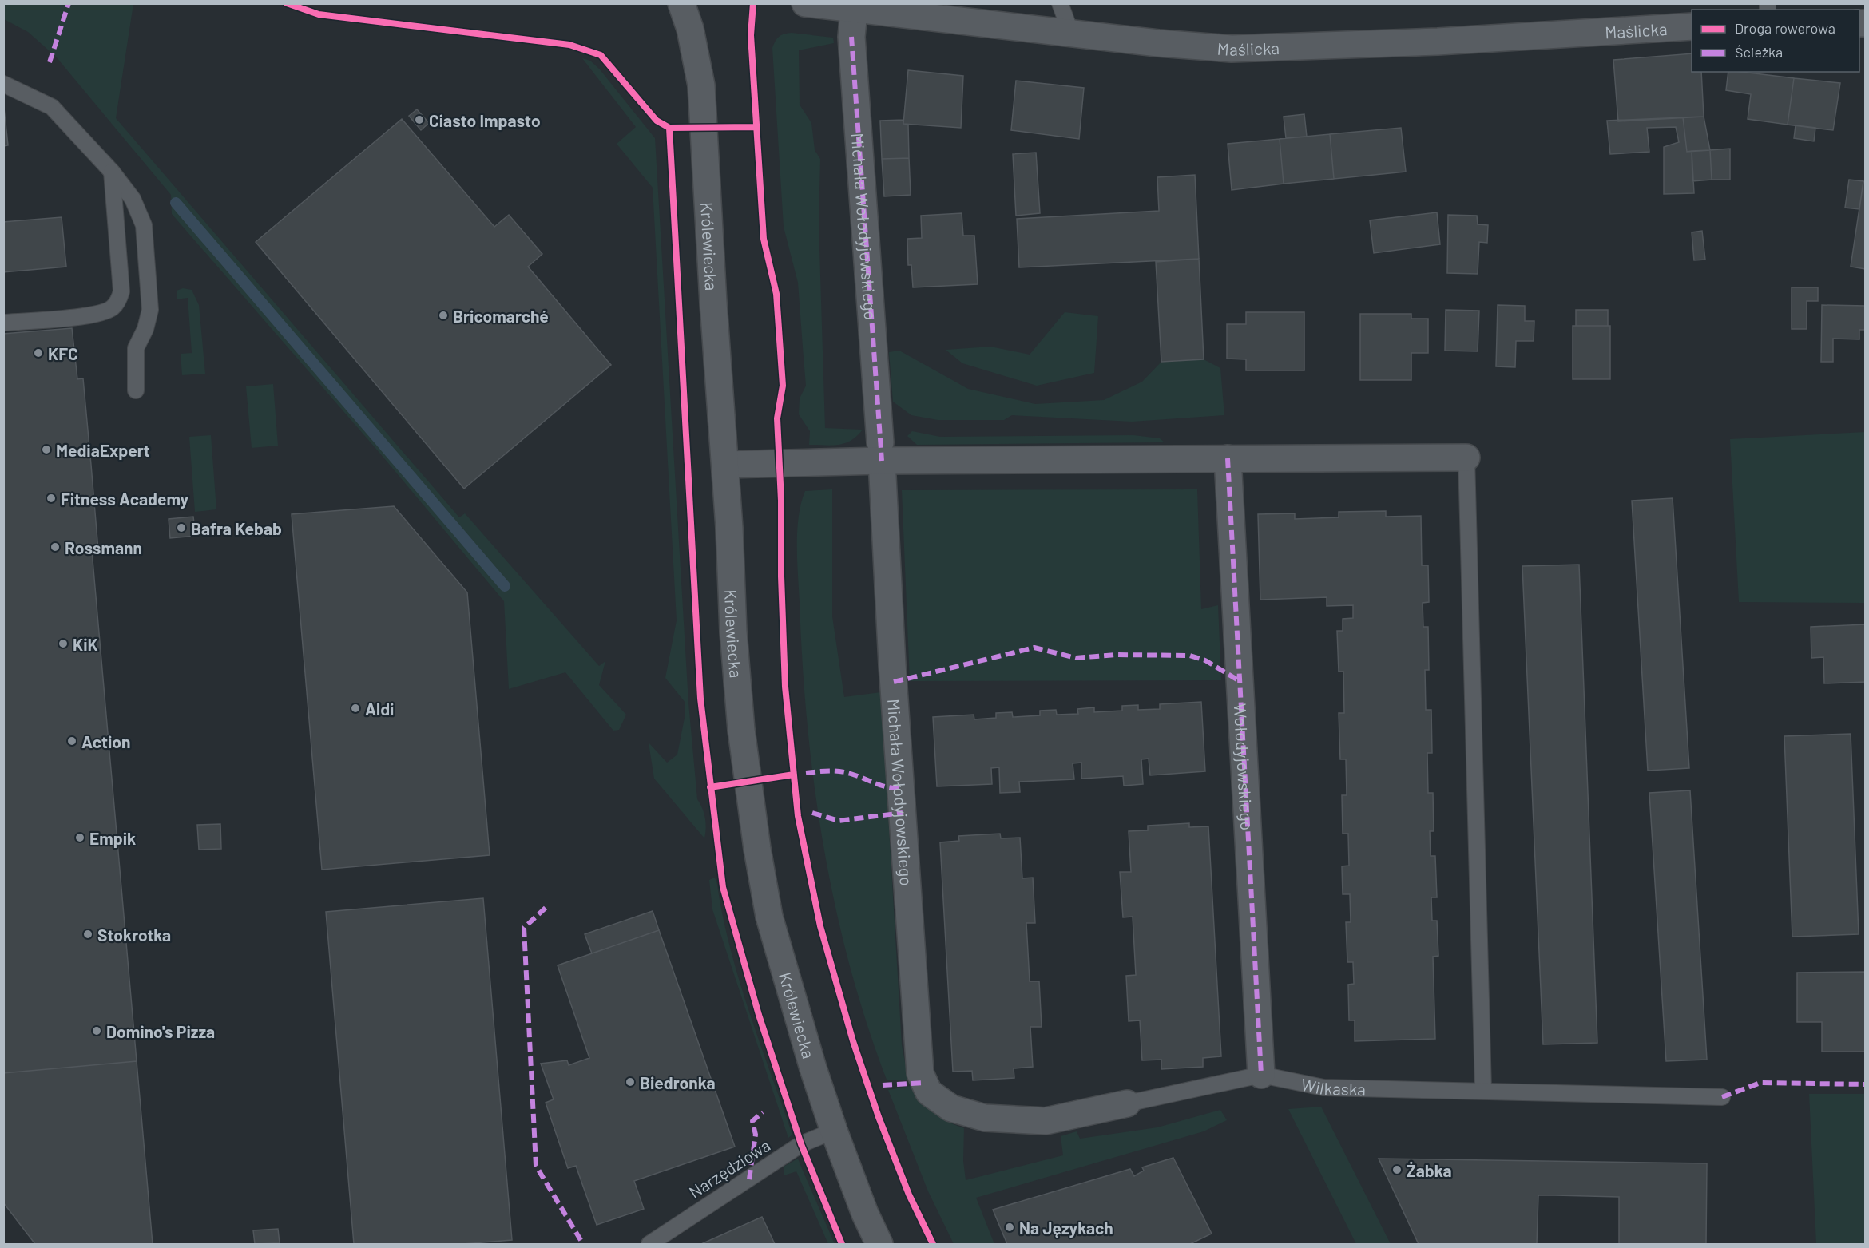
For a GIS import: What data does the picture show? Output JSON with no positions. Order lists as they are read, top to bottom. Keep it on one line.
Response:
{"streets":{"street":["Maślicka","Michała Wołodyjowskiego","Królewiecka","Wołodyjowskiego","Wilkaska"],"lane":["Narzędziowa"]},"crossings":[["Maślicka","Michała Wołodyjowskiego"],["Michała Wołodyjowskiego","Wilkaska"],["Królewiecka","Narzędziowa"],["Wołodyjowskiego","Wilkaska"]],"places":["Ciasto Impasto","Bricomarché","KFC","MediaExpert","Fitness Academy","Bafra Kebab","Rossmann","KiK","Aldi","Action","Empik","Stokrotka","Domino's Pizza","Biedronka","Żabka","Na Językach"],"legend":["Droga rowerowa","Ścieżka"]}
